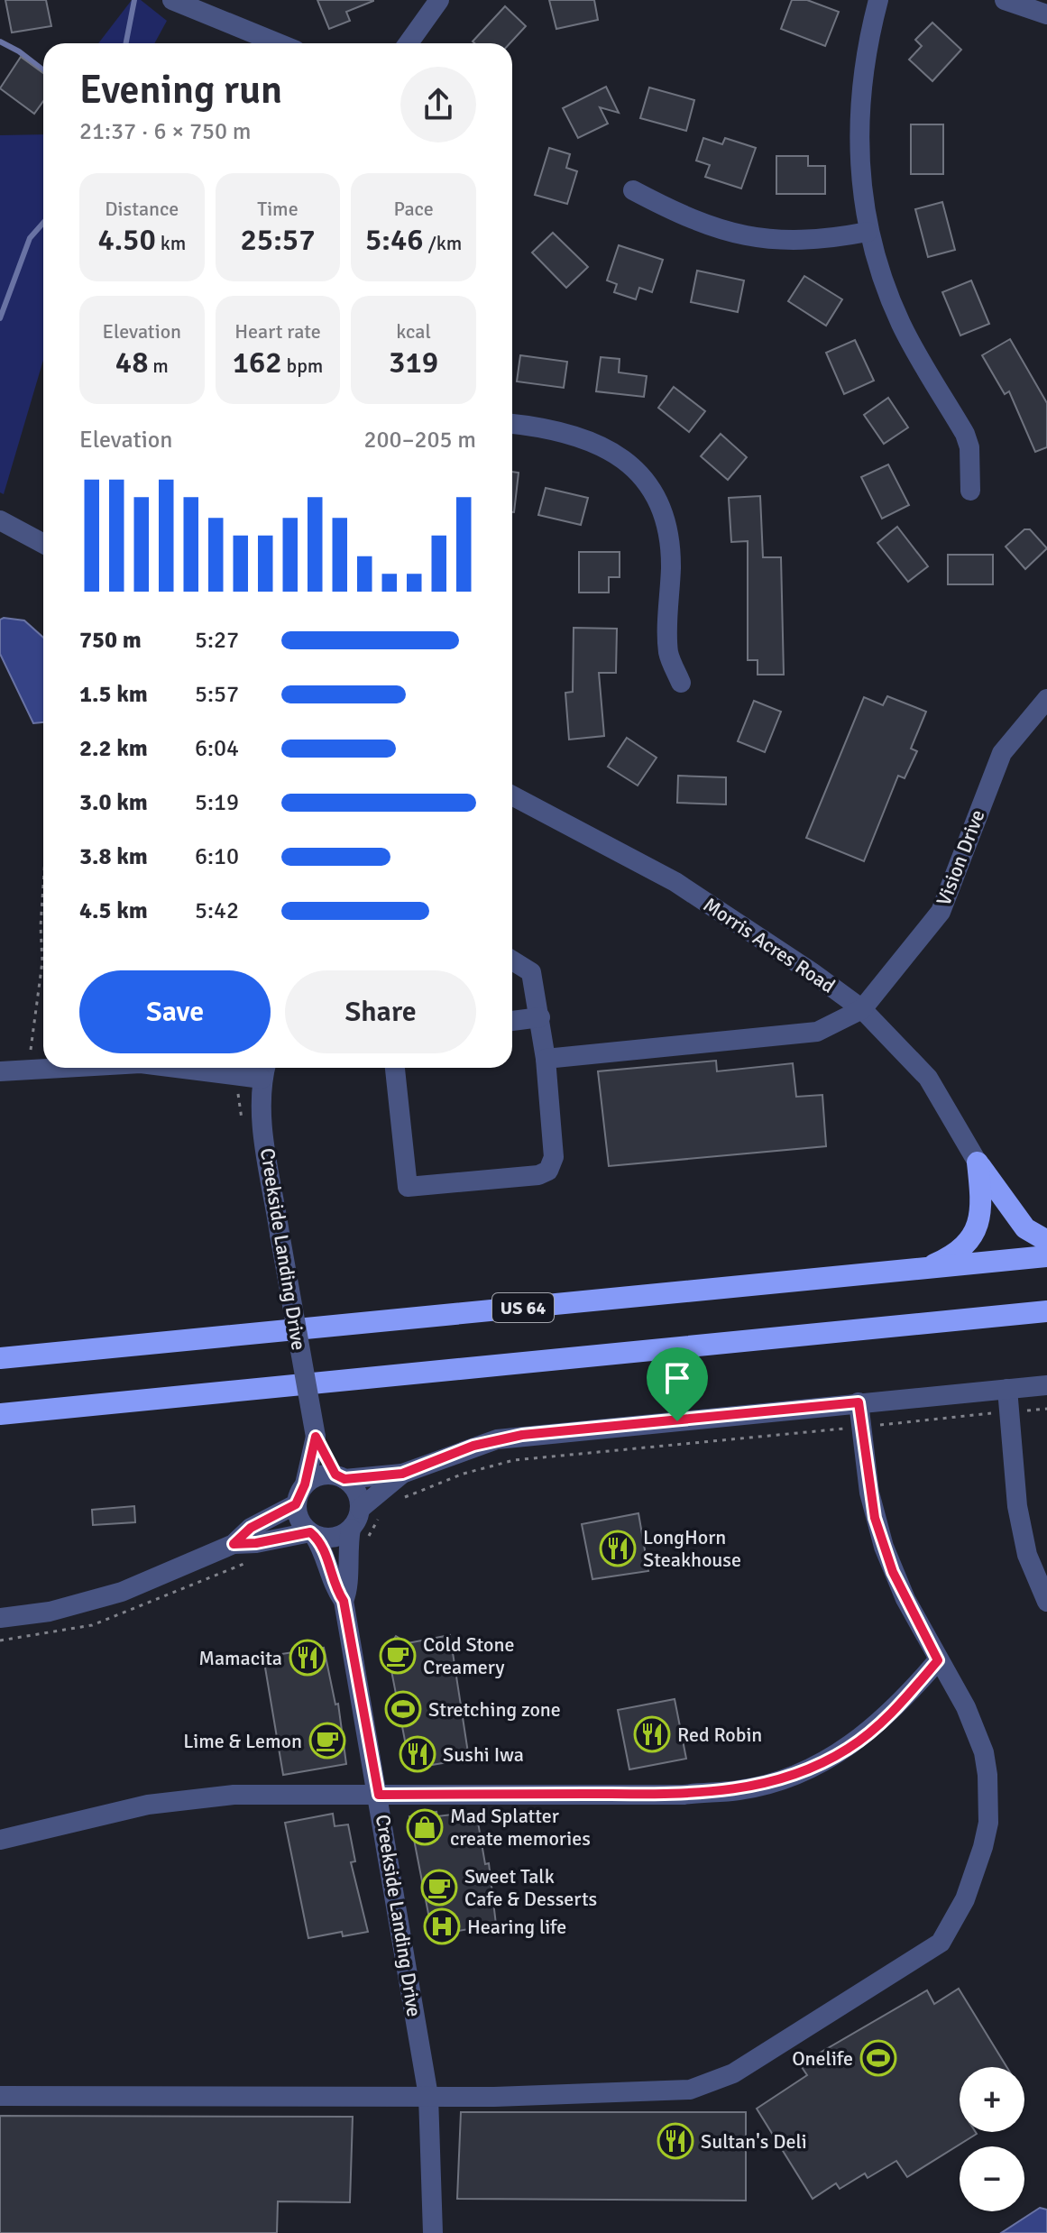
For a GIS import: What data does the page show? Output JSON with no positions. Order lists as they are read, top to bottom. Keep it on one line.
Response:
{"streets":{"highway":["US 64"],"street":["Vision Drive","Morris Acres Road","Creekside Landing Drive"]},"crossings":[["Vision Drive","Morris Acres Road"]],"places":{"restaurant":["LongHorn Steakhouse","Mamacita","Red Robin","Sushi Iwa","Sultan's Deli"],"cafe":["Cold Stone Creamery","Lime & Lemon","Sweet Talk Cafe & Desserts"],"sports":["Stretching zone","Onelife"],"shop":["Mad Splatter create memories"],"hospital":["Hearing life"]},"page":{"heading":["Evening run","21:37 · 6 × 750 m"],"stats":[["Distance","4.50 km"],["Time","25:57"],["Pace","5:46 /km"],["Elevation","48 m"],["Heart rate","162 bpm"],["kcal","319"]],"chart":["Elevation","200–205 m"],"list":[{"name":"750 m","note":"5:27"},{"name":"1.5 km","note":"5:57"},{"name":"2.2 km","note":"6:04"},{"name":"3.0 km","note":"5:19"},{"name":"3.8 km","note":"6:10"},{"name":"4.5 km","note":"5:42"}],"buttons":["Save","Share"],"map_buttons":["+","−"]}}
